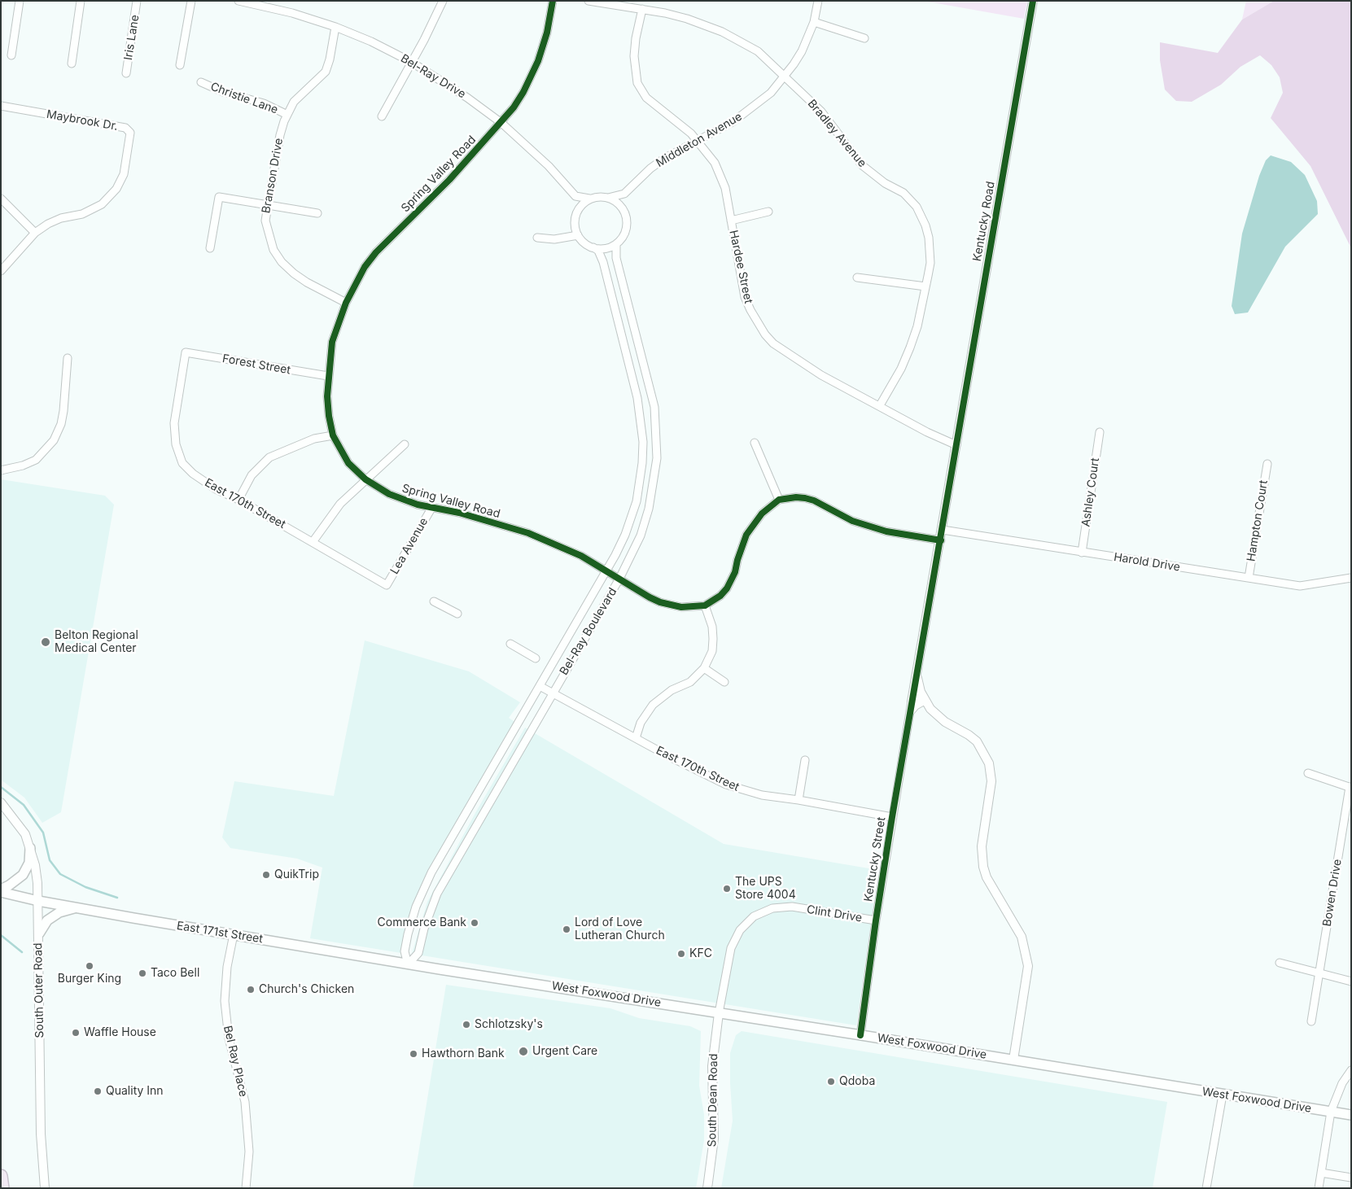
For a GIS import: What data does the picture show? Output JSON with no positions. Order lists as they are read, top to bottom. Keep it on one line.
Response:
{"streets":{"main road":["East 171st Street","West Foxwood Drive"],"street":["Iris Lane","Bel-Ray Drive","Christie Lane","Maybrook Dr.","Bradley Avenue","Middleton Avenue","Spring Valley Road","Branson Drive","Kentucky Road","Hardee Street","Forest Street","Ashley Court","East 170th Street","Hampton Court","Lea Avenue","Harold Drive","Bel-Ray Boulevard","Kentucky Street","Bowen Drive","Clint Drive","South Outer Road","Bel Ray Place","South Dean Road"]},"crossings":[["Bel-Ray Drive","Spring Valley Road"],["Bel-Ray Drive","Branson Drive"],["Christie Lane","Branson Drive"],["Bradley Avenue","Middleton Avenue"],["Bradley Avenue","Hardee Street"],["Middleton Avenue","Hardee Street"],["Spring Valley Road","Branson Drive"],["Spring Valley Road","Forest Street"],["Spring Valley Road","Lea Avenue"],["Spring Valley Road","Bel-Ray Boulevard"],["Kentucky Road","Hardee Street"],["Forest Street","East 170th Street"],["Ashley Court","Harold Drive"],["East 170th Street","Lea Avenue"],["East 170th Street","Bel-Ray Boulevard"],["East 170th Street","Kentucky Street"],["Hampton Court","Harold Drive"],["Bel-Ray Boulevard","East 171st Street"],["Kentucky Street","Clint Drive"],["Kentucky Street","West Foxwood Drive"],["Clint Drive","West Foxwood Drive"],["Clint Drive","South Dean Road"],["East 171st Street","South Outer Road"],["East 171st Street","West Foxwood Drive"],["East 171st Street","Bel Ray Place"],["West Foxwood Drive","South Dean Road"]],"places":["Belton Regional Medical Center","QuikTrip","The UPS Store 4004","Commerce Bank","Lord of Love Lutheran Church","KFC","Burger King","Taco Bell","Church's Chicken","Schlotzsky's","Waffle House","Urgent Care","Hawthorn Bank","Qdoba","Quality Inn"]}
